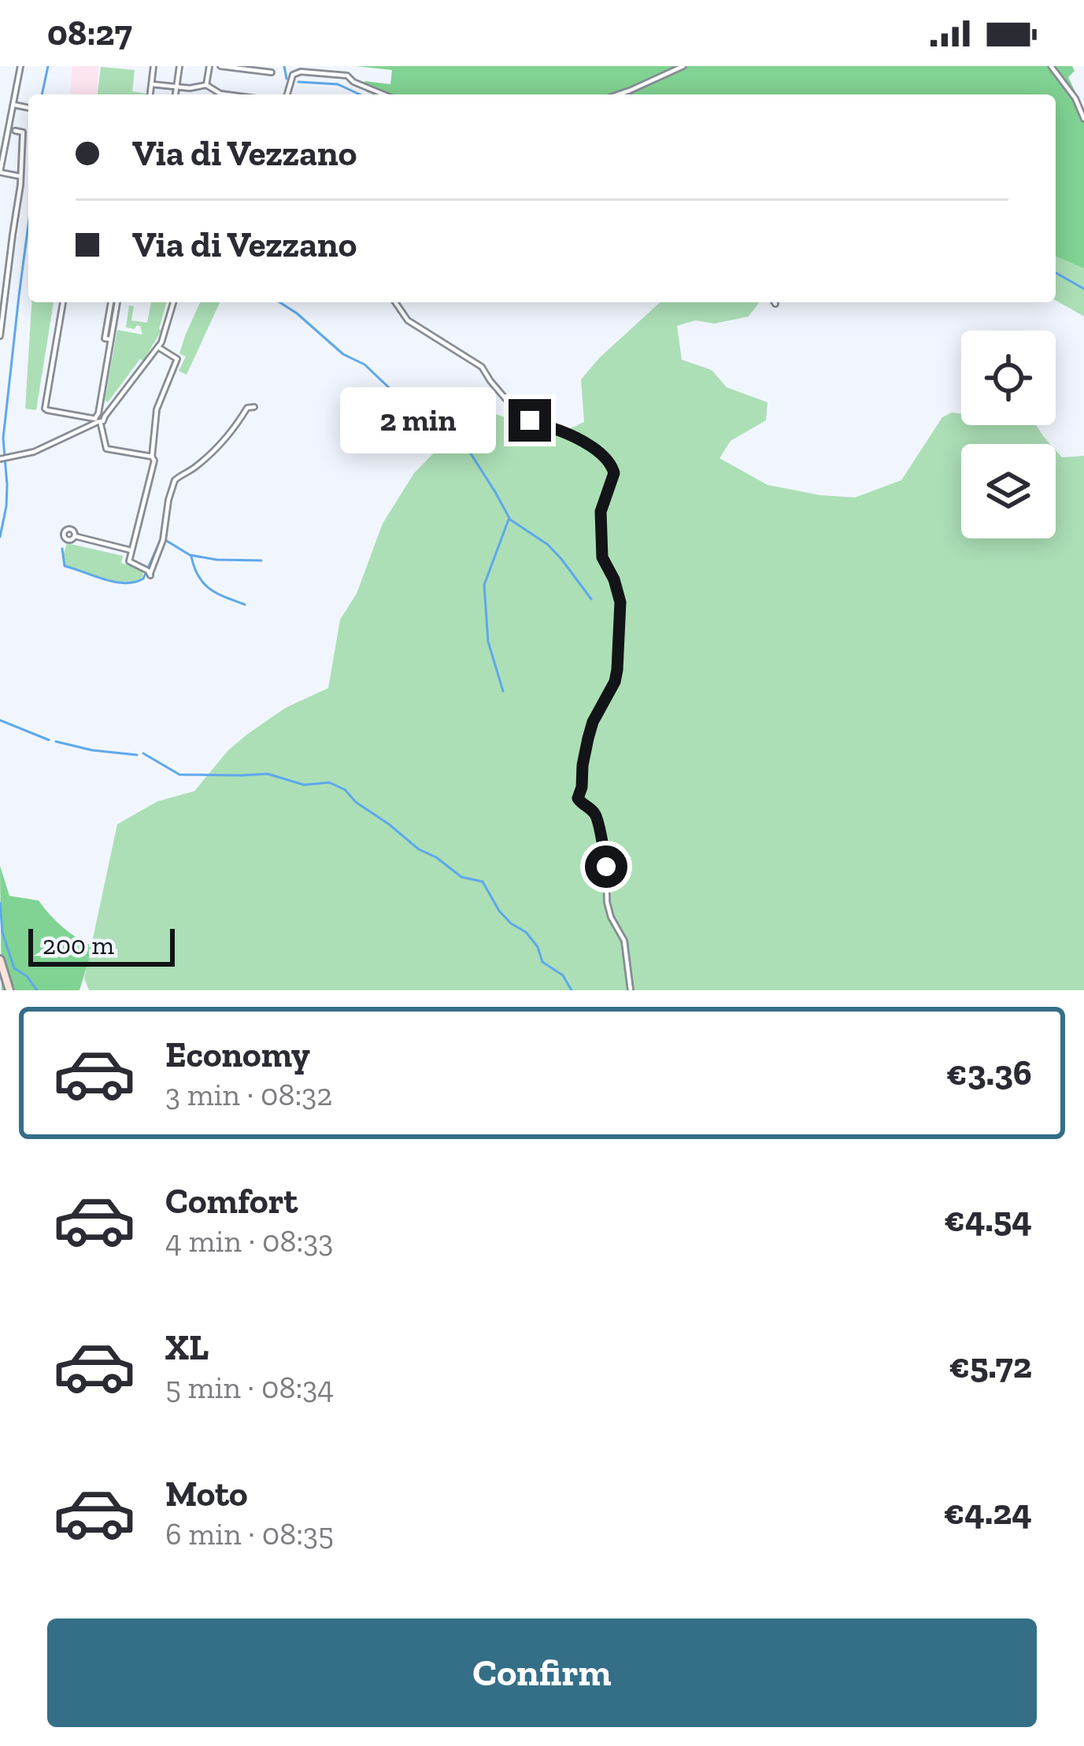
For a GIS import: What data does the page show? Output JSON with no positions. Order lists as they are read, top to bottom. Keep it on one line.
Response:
{"scale_bar":"200 m","page":{"status":"08:27","banner":["Via di Vezzano","Via di Vezzano"],"bubble":"2 min","scale":"200 m","list":[{"name":"Economy","note":"3 min · 08:32","value":"€3.36"},{"name":"Comfort","note":"4 min · 08:33","value":"€4.54"},{"name":"XL","note":"5 min · 08:34","value":"€5.72"},{"name":"Moto","note":"6 min · 08:35","value":"€4.24"}],"buttons":"Confirm"}}
